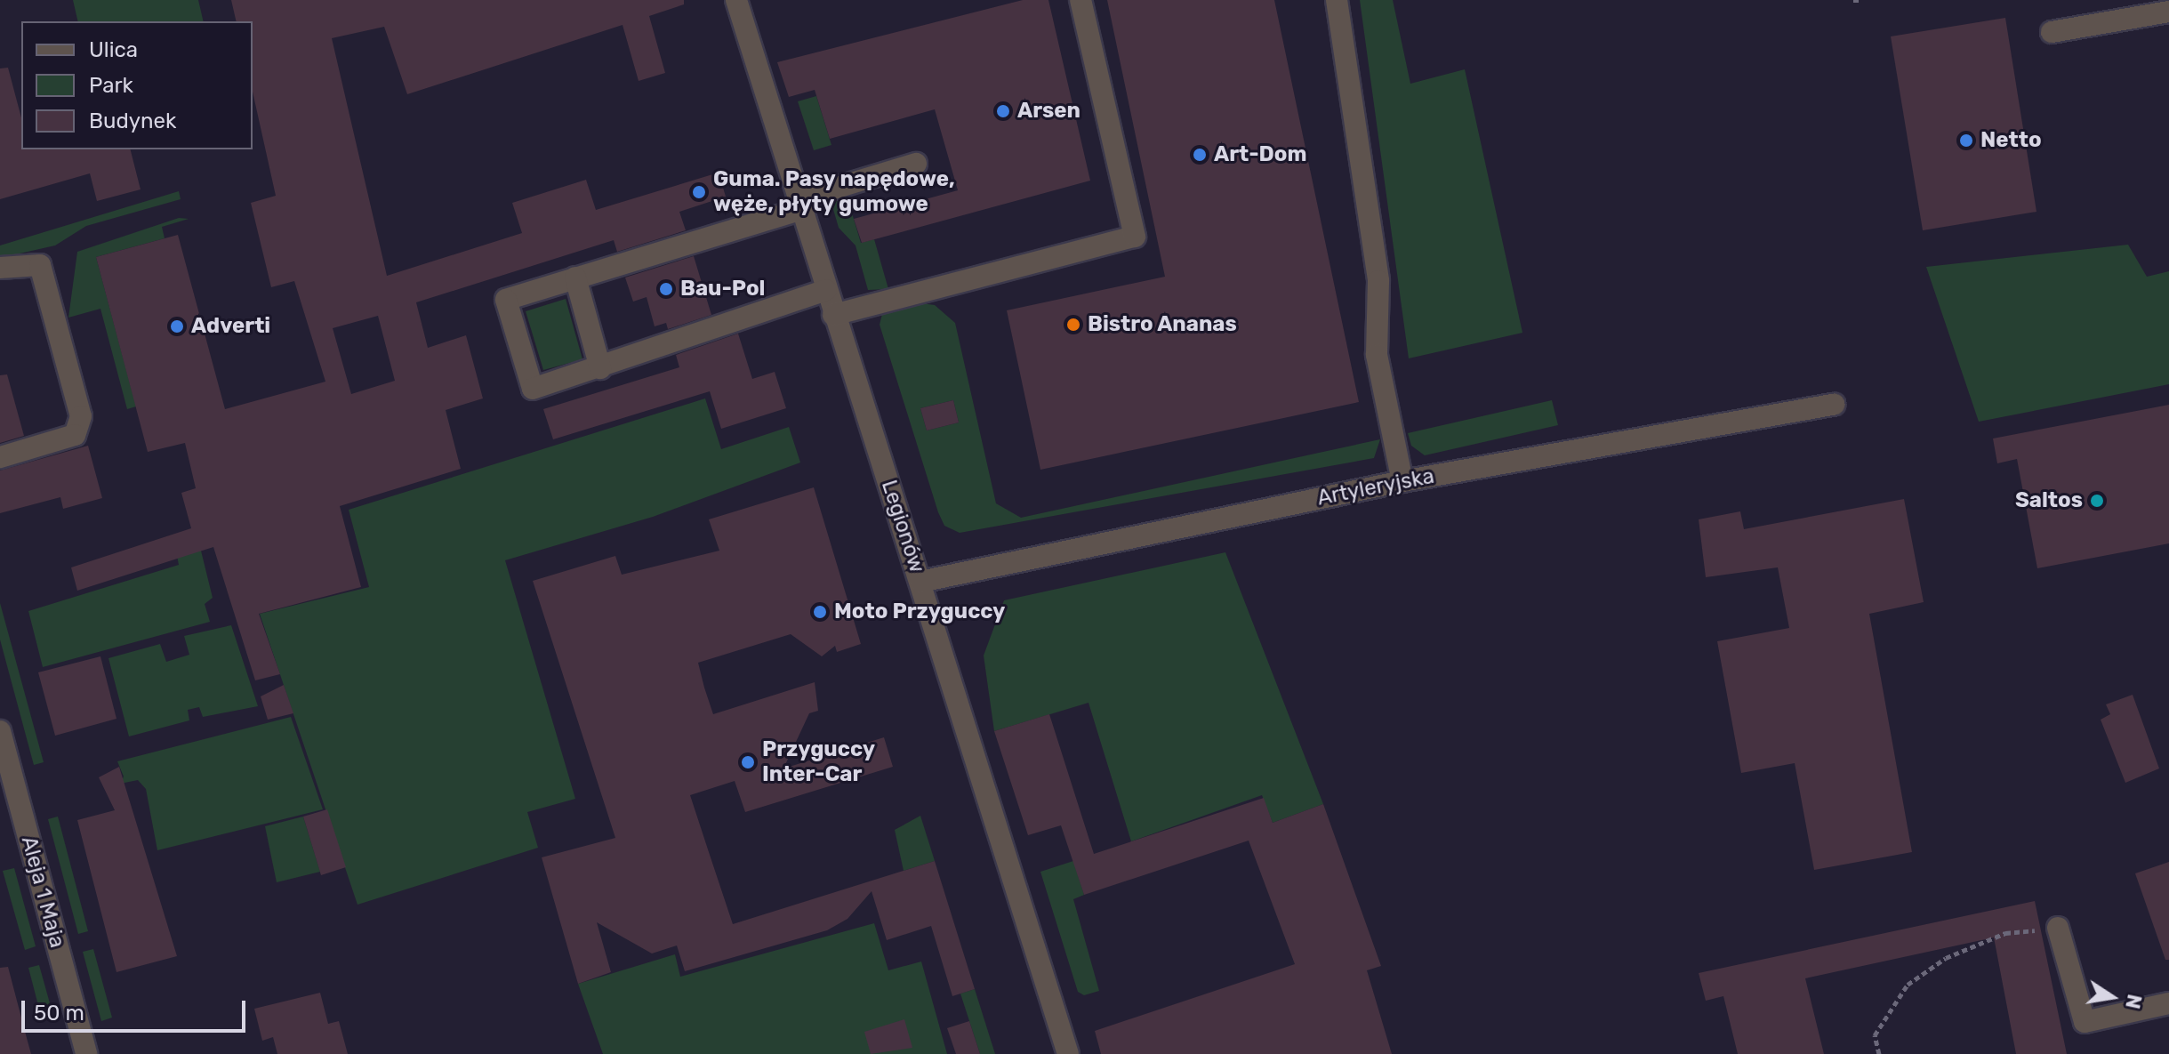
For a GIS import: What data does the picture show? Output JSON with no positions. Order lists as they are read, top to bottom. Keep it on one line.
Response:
{"streets":{"street":["Artyleryjska","Legionów","Aleja 1 Maja"]},"crossings":[["Artyleryjska","Legionów"]],"places":["Arsen","Netto","Art-Dom","Guma. Pasy napędowe, węże, płyty gumowe","Bau-Pol","Bistro Ananas","Adverti","Saltos","Moto Przyguccy","Przyguccy Inter-Car"],"legend":["Ulica","Park","Budynek"],"scale_bar":"50 m","north":"right"}
